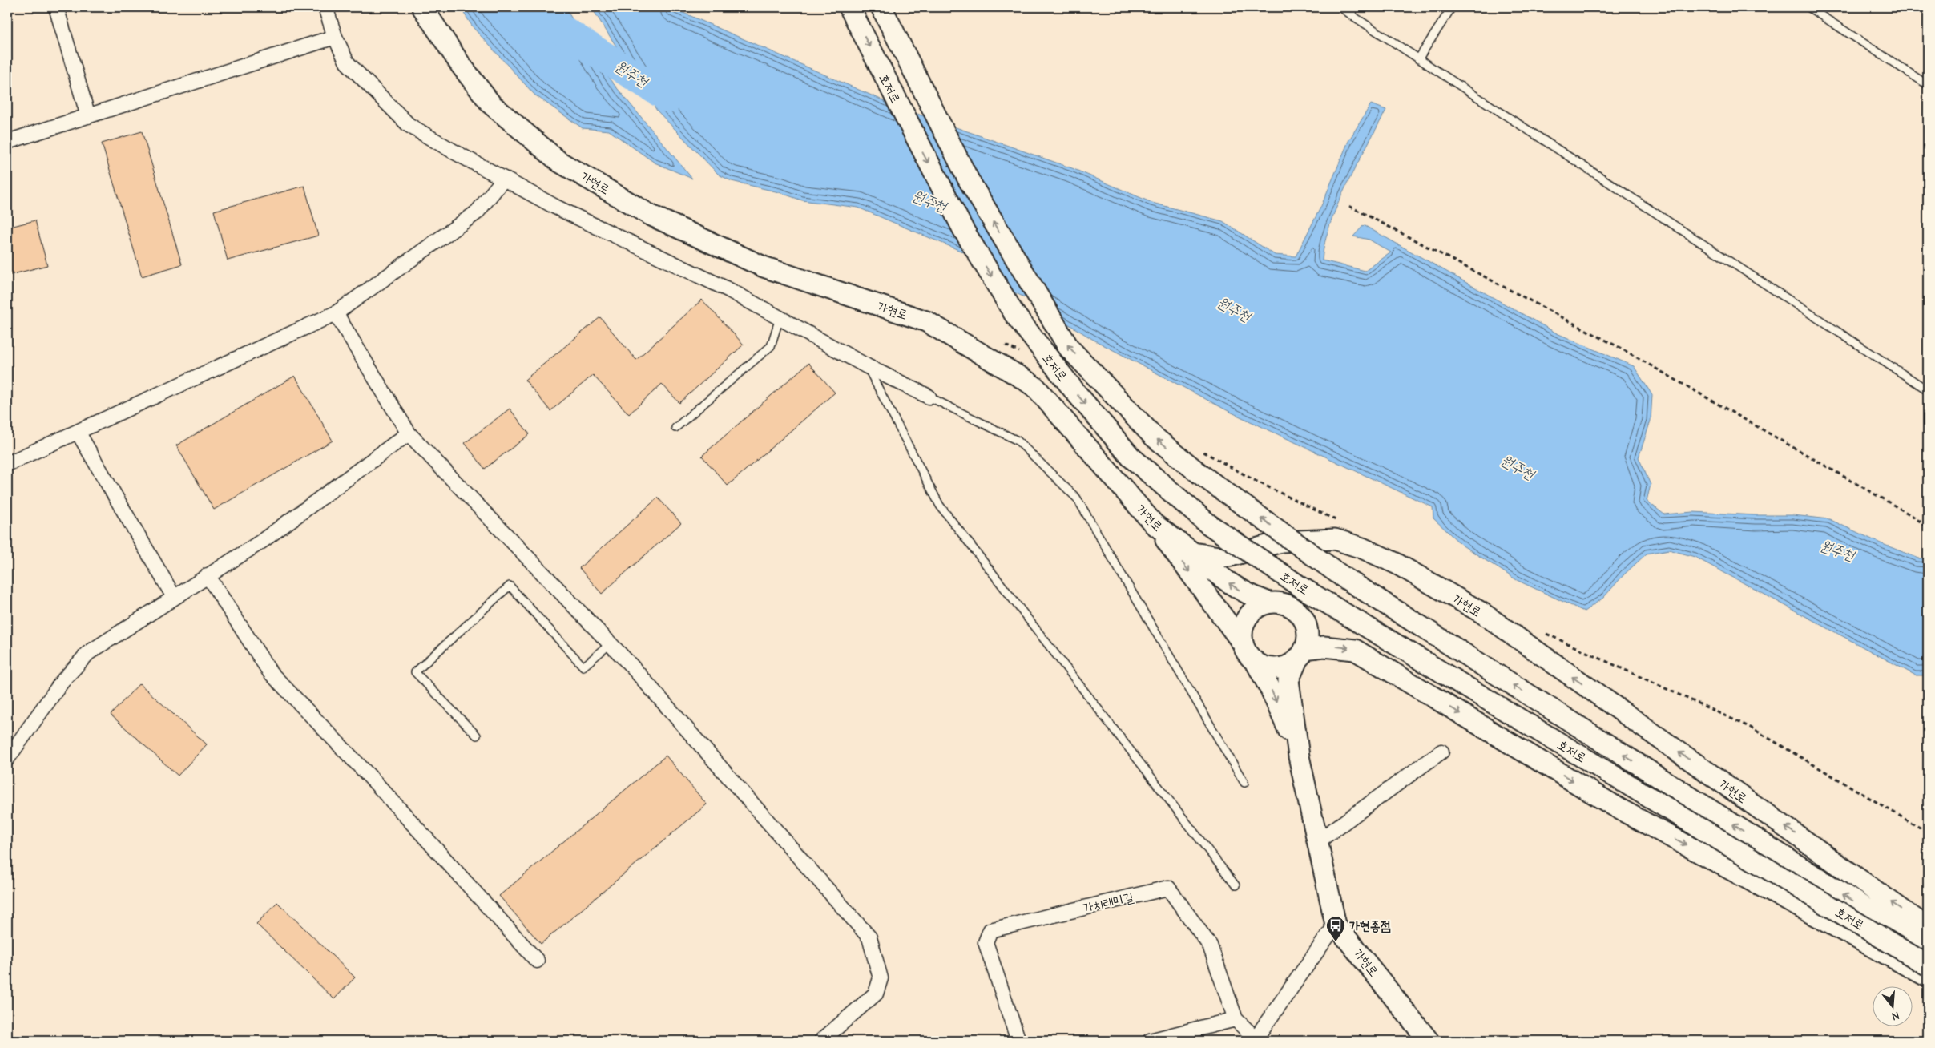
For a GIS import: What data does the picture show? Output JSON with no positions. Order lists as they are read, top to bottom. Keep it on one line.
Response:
{"streets":{"street":["호저로","가현로","가치래미길"]},"water":["원주천"],"places":{"bus stop":["가현종점"]},"north":"bottom"}
